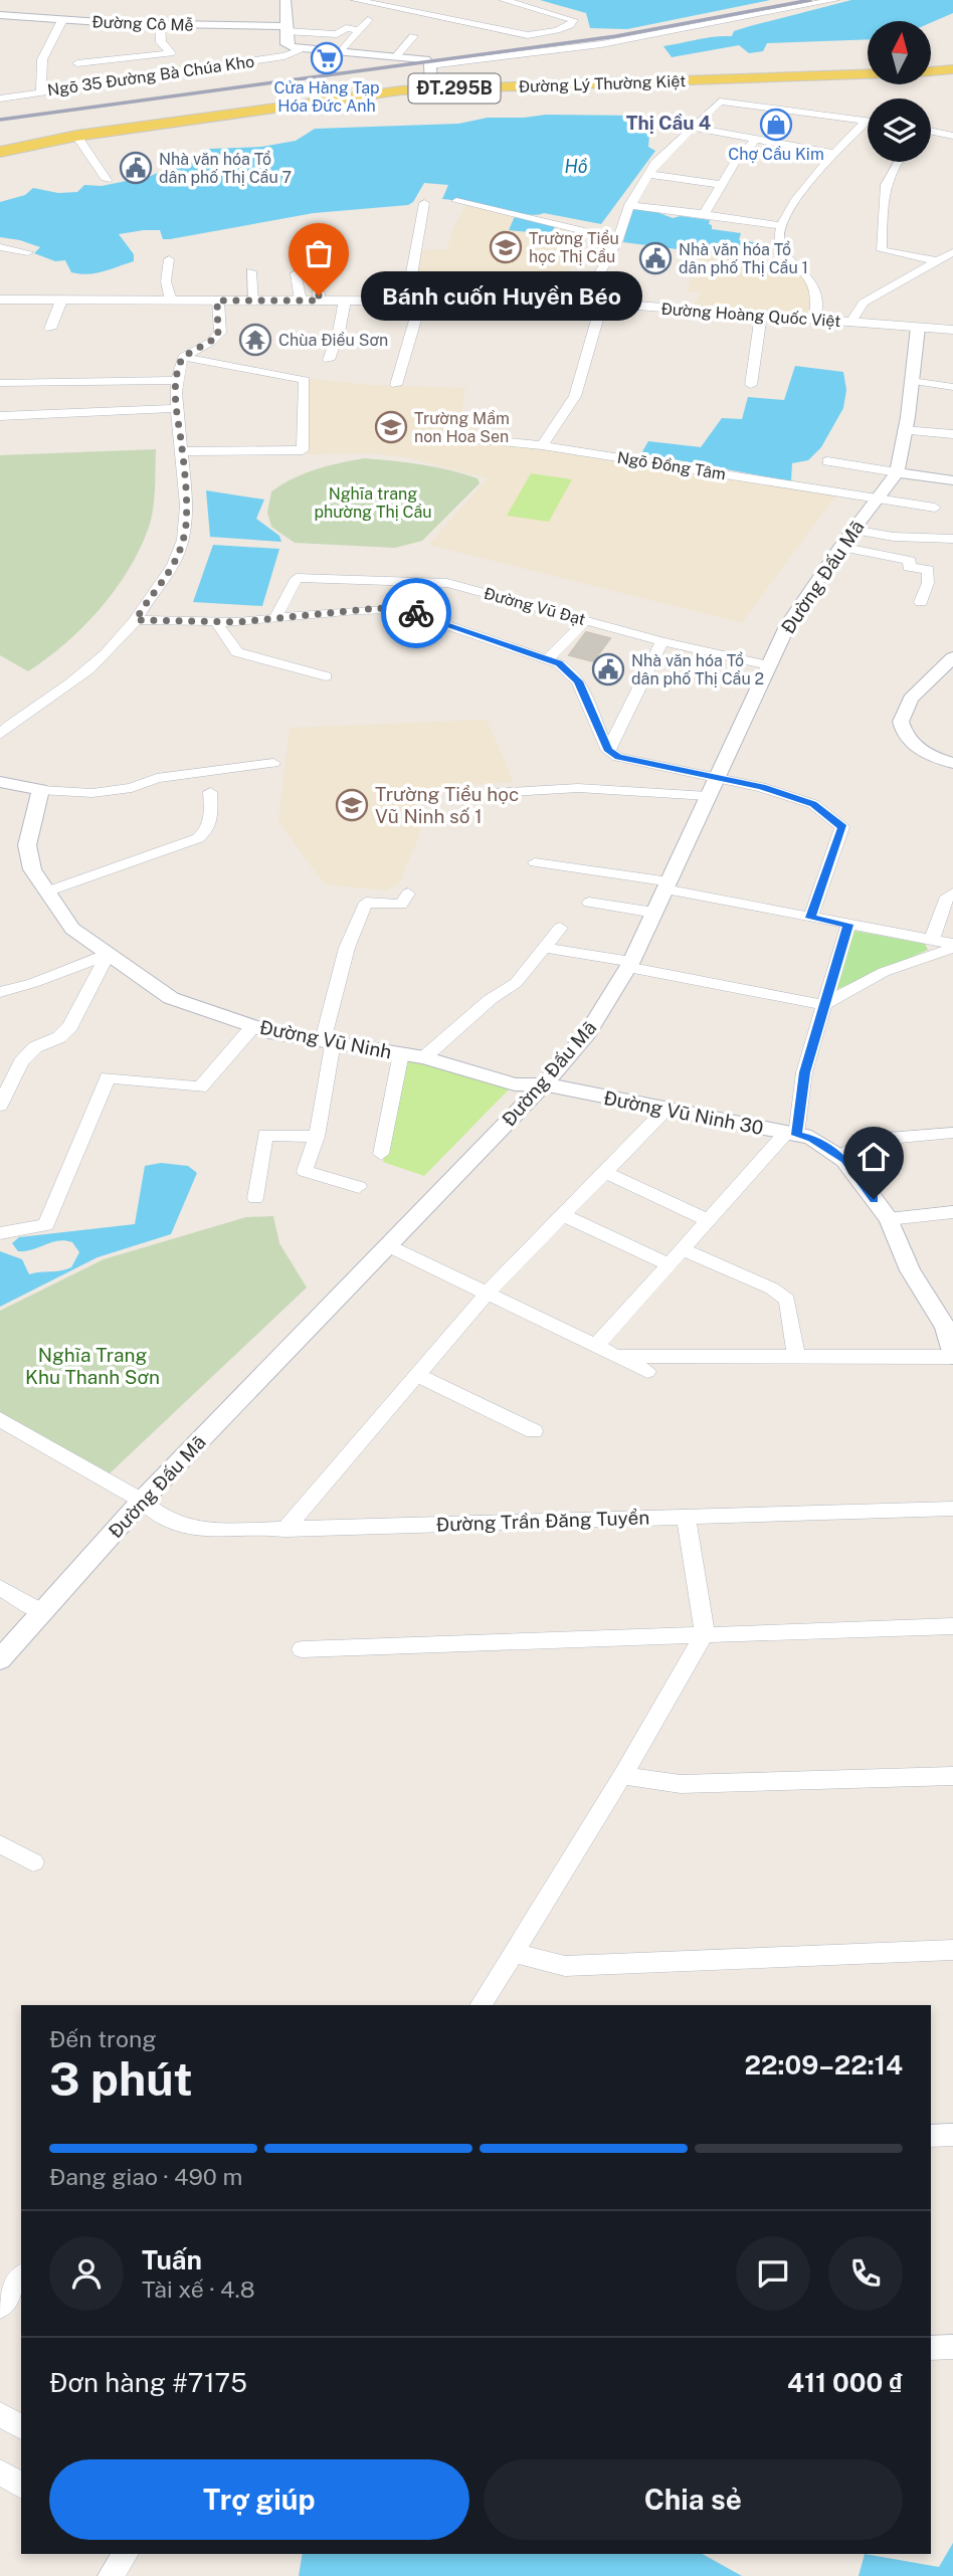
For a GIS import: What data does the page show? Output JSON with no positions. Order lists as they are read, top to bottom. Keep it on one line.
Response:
{"streets":{"main road":["Đường Lý Thường Kiệt","ĐT.295B","Đường Hoàng Quốc Việt"],"street":["Đường Cô Mễ","Ngõ 35 Đường Bà Chúa Kho","Ngõ Đồng Tâm","Đường Đấu Mã","Đường Vũ Đạt","Đường Vũ Ninh","Đường Vũ Ninh 30","Đường Trần Đăng Tuyển"]},"crossings":[["Đường Hoàng Quốc Việt","Đường Đấu Mã"],["Ngõ Đồng Tâm","Đường Đấu Mã"],["Đường Đấu Mã","Đường Vũ Đạt"],["Đường Đấu Mã","Đường Vũ Ninh"],["Đường Đấu Mã","Đường Vũ Ninh 30"],["Đường Đấu Mã","Đường Trần Đăng Tuyển"],["Đường Vũ Ninh","Đường Vũ Ninh 30"]],"districts":["Thị Cầu 4"],"water":["Hồ"],"parks":["Nghĩa trang phường Thị Cầu","Nghĩa Trang Khu Thanh Sơn"],"places":{"supermarket":["Cửa Hàng Tạp Hóa Đức Anh"],"shop":["Chợ Cầu Kim"],"public building":["Nhà văn hóa Tổ dân phố Thị Cầu 7","Nhà văn hóa Tổ dân phố Thị Cầu 1","Nhà văn hóa Tổ dân phố Thị Cầu 2"],"school or university":["Trường Tiểu học Thị Cầu","Trường Mầm non Hoa Sen","Trường Tiểu học Vũ Ninh số 1"],"other":["Bánh cuốn Huyền Béo"],"temple":["Chùa Điều Sơn"]},"north":"top","page":{"bubble":"Bánh cuốn Huyền Béo","heading":["3 phút","Đến trong","22:09–22:14"],"panel":["Tuấn","Tài xế · 4.8","Đơn hàng #7175","411 000 ₫"],"bar":"Đang giao · 490 m","buttons":["Trợ giúp","Chia sẻ"]}}
